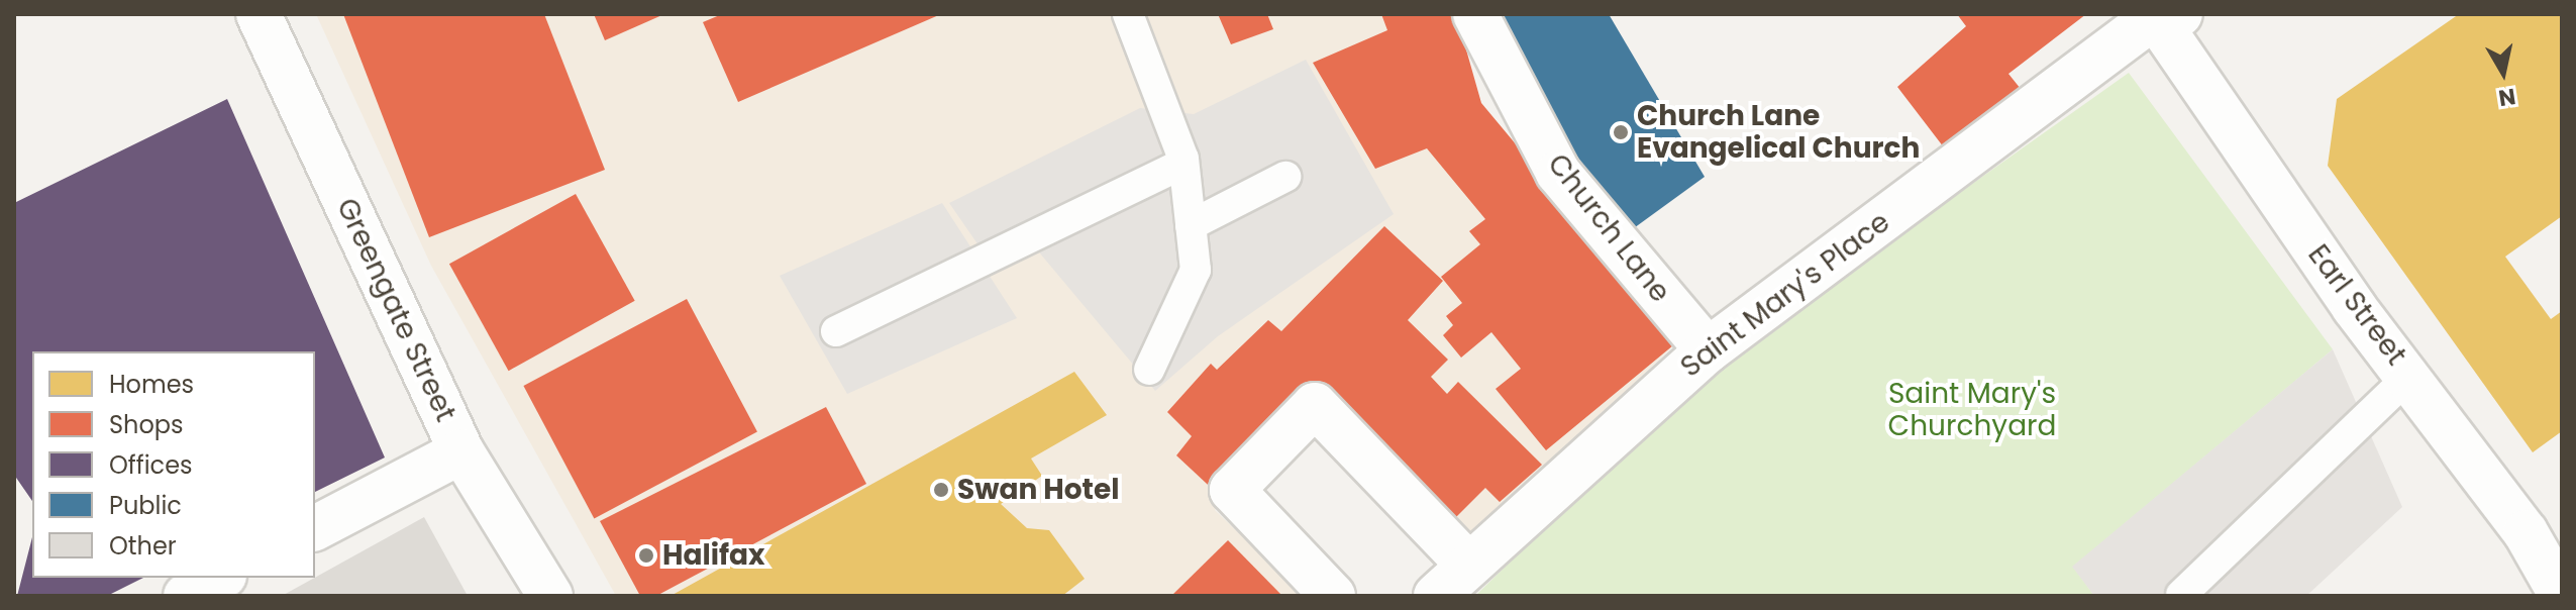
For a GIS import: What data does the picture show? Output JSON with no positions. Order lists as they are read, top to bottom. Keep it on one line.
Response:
{"streets":{"street":["Church Lane","Saint Mary's Place","Earl Street","Greengate Street"]},"crossings":[["Church Lane","Saint Mary's Place"],["Saint Mary's Place","Earl Street"]],"parks":["Saint Mary's Churchyard"],"places":["Church Lane Evangelical Church","Swan Hotel","Halifax"],"legend":["Homes","Shops","Offices","Public","Other"],"north":"bottom"}
